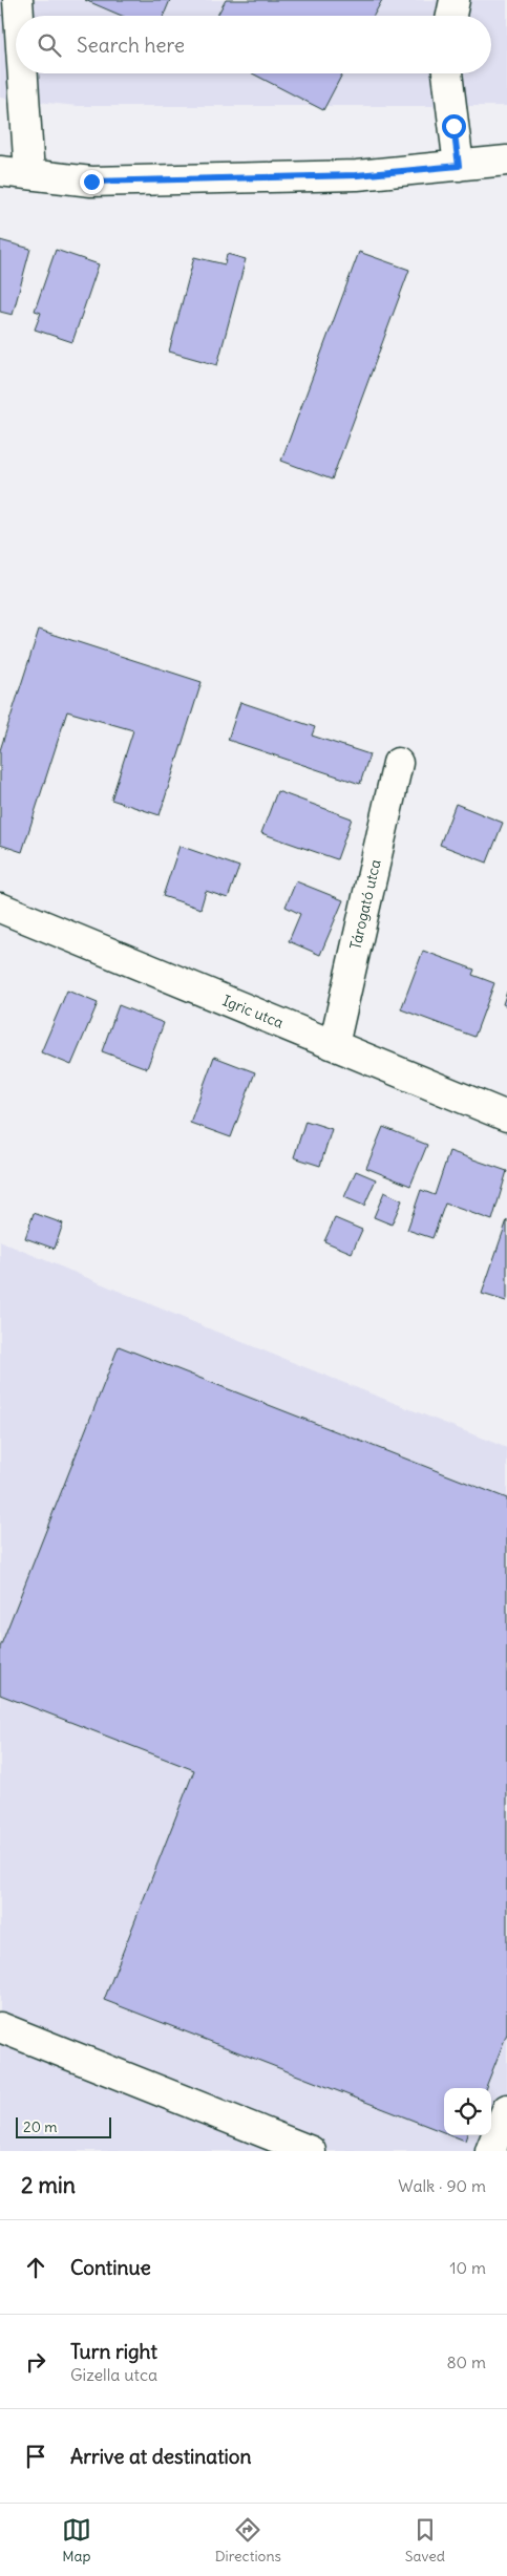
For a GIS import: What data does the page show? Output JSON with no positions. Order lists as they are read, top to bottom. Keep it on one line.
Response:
{"streets":{"street":["Tárogató utca","Igric utca"]},"crossings":[["Tárogató utca","Igric utca"]],"scale_bar":"20 m","page":{"search":"Search here","scale":"20 m","heading":["2 min","Walk · 90 m"],"list":[["Continue","10 m"],["Turn right","Gizella utca","80 m"],"Arrive at destination"],"nav":["Map","Directions","Saved"]}}
